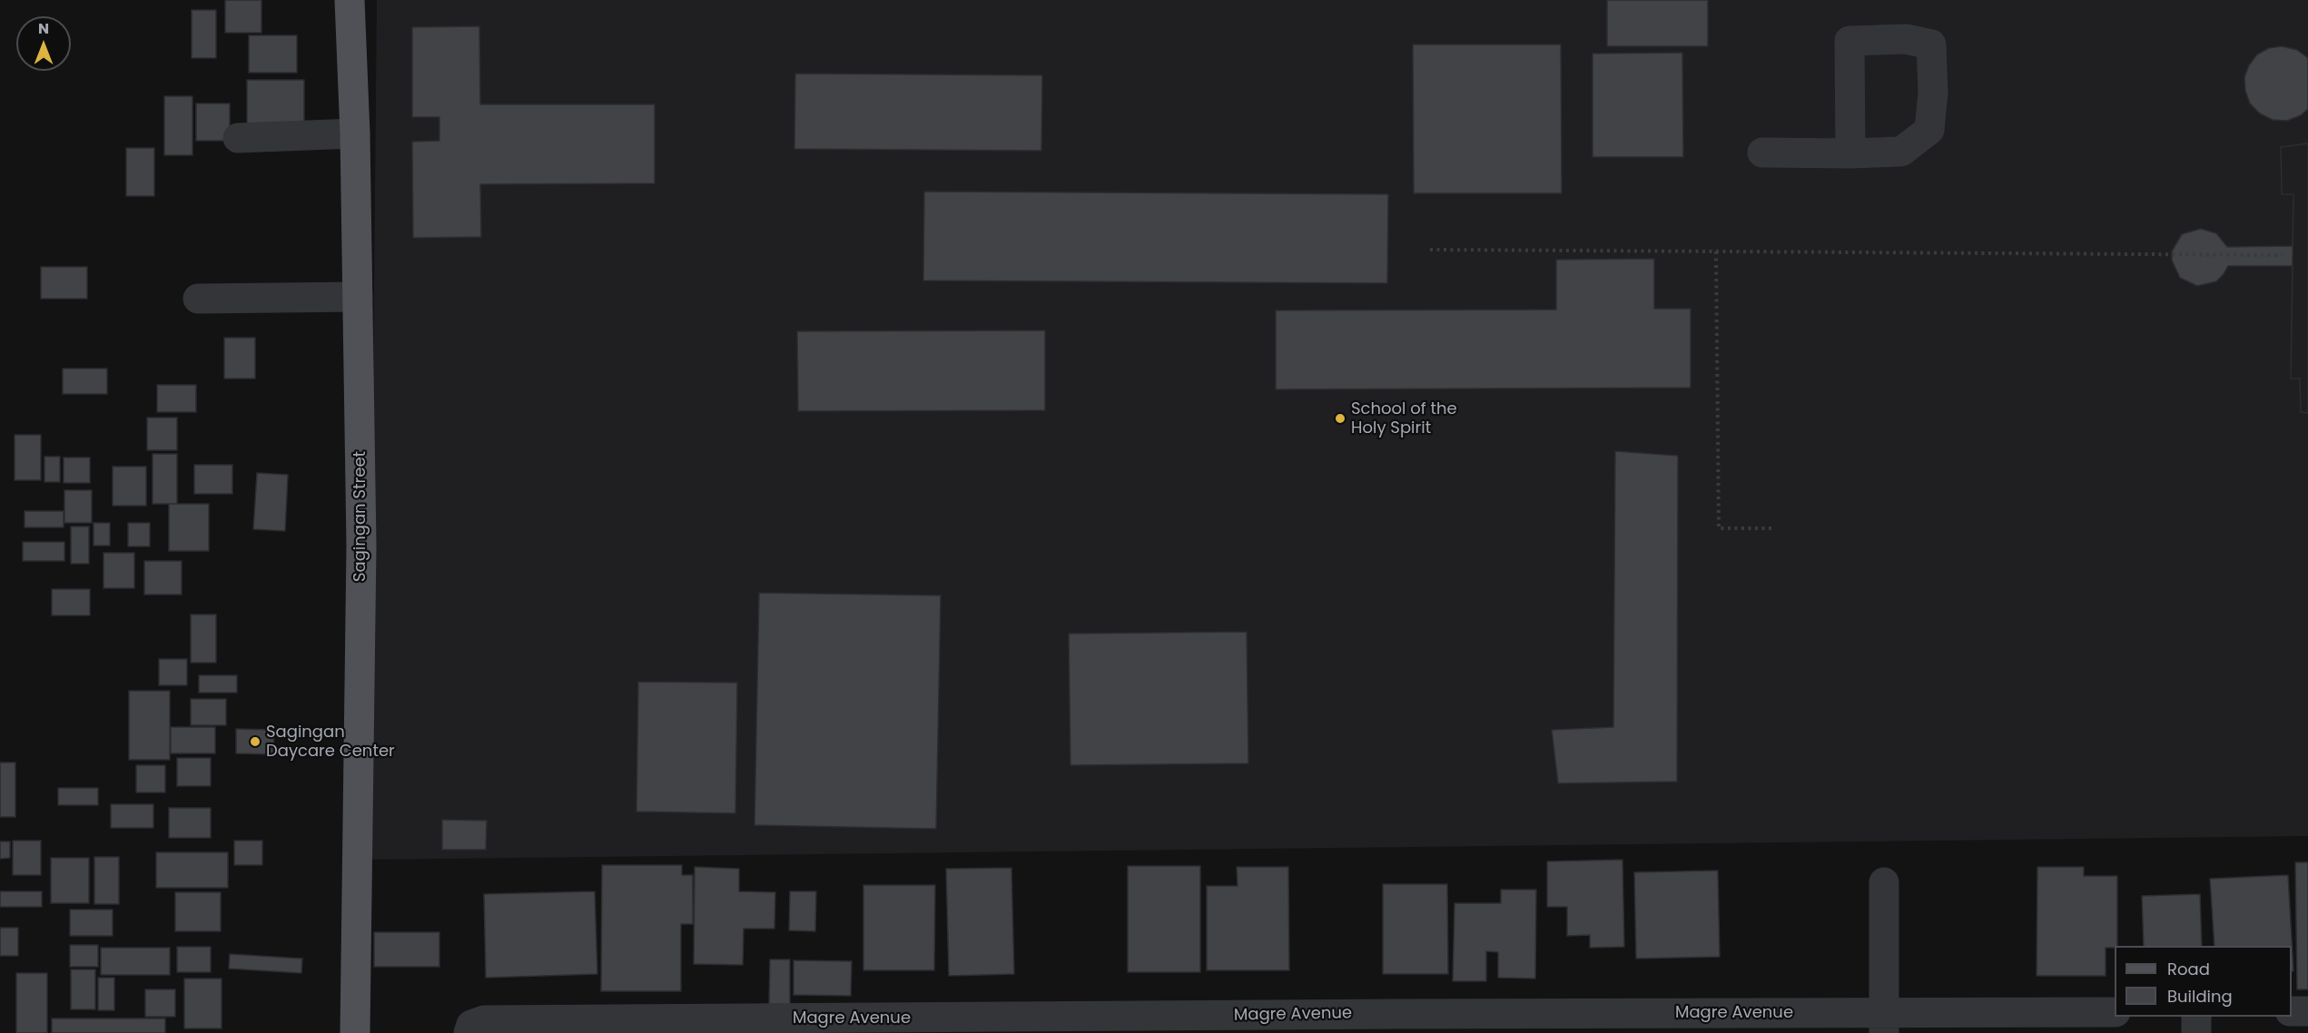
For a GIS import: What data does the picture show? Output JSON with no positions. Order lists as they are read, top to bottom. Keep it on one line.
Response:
{"streets":{"main road":["Sagingan Street"],"street":["Magre Avenue"]},"places":["School of the Holy Spirit","Sagingan Daycare Center"],"legend":["Road","Building"],"north":"top"}
